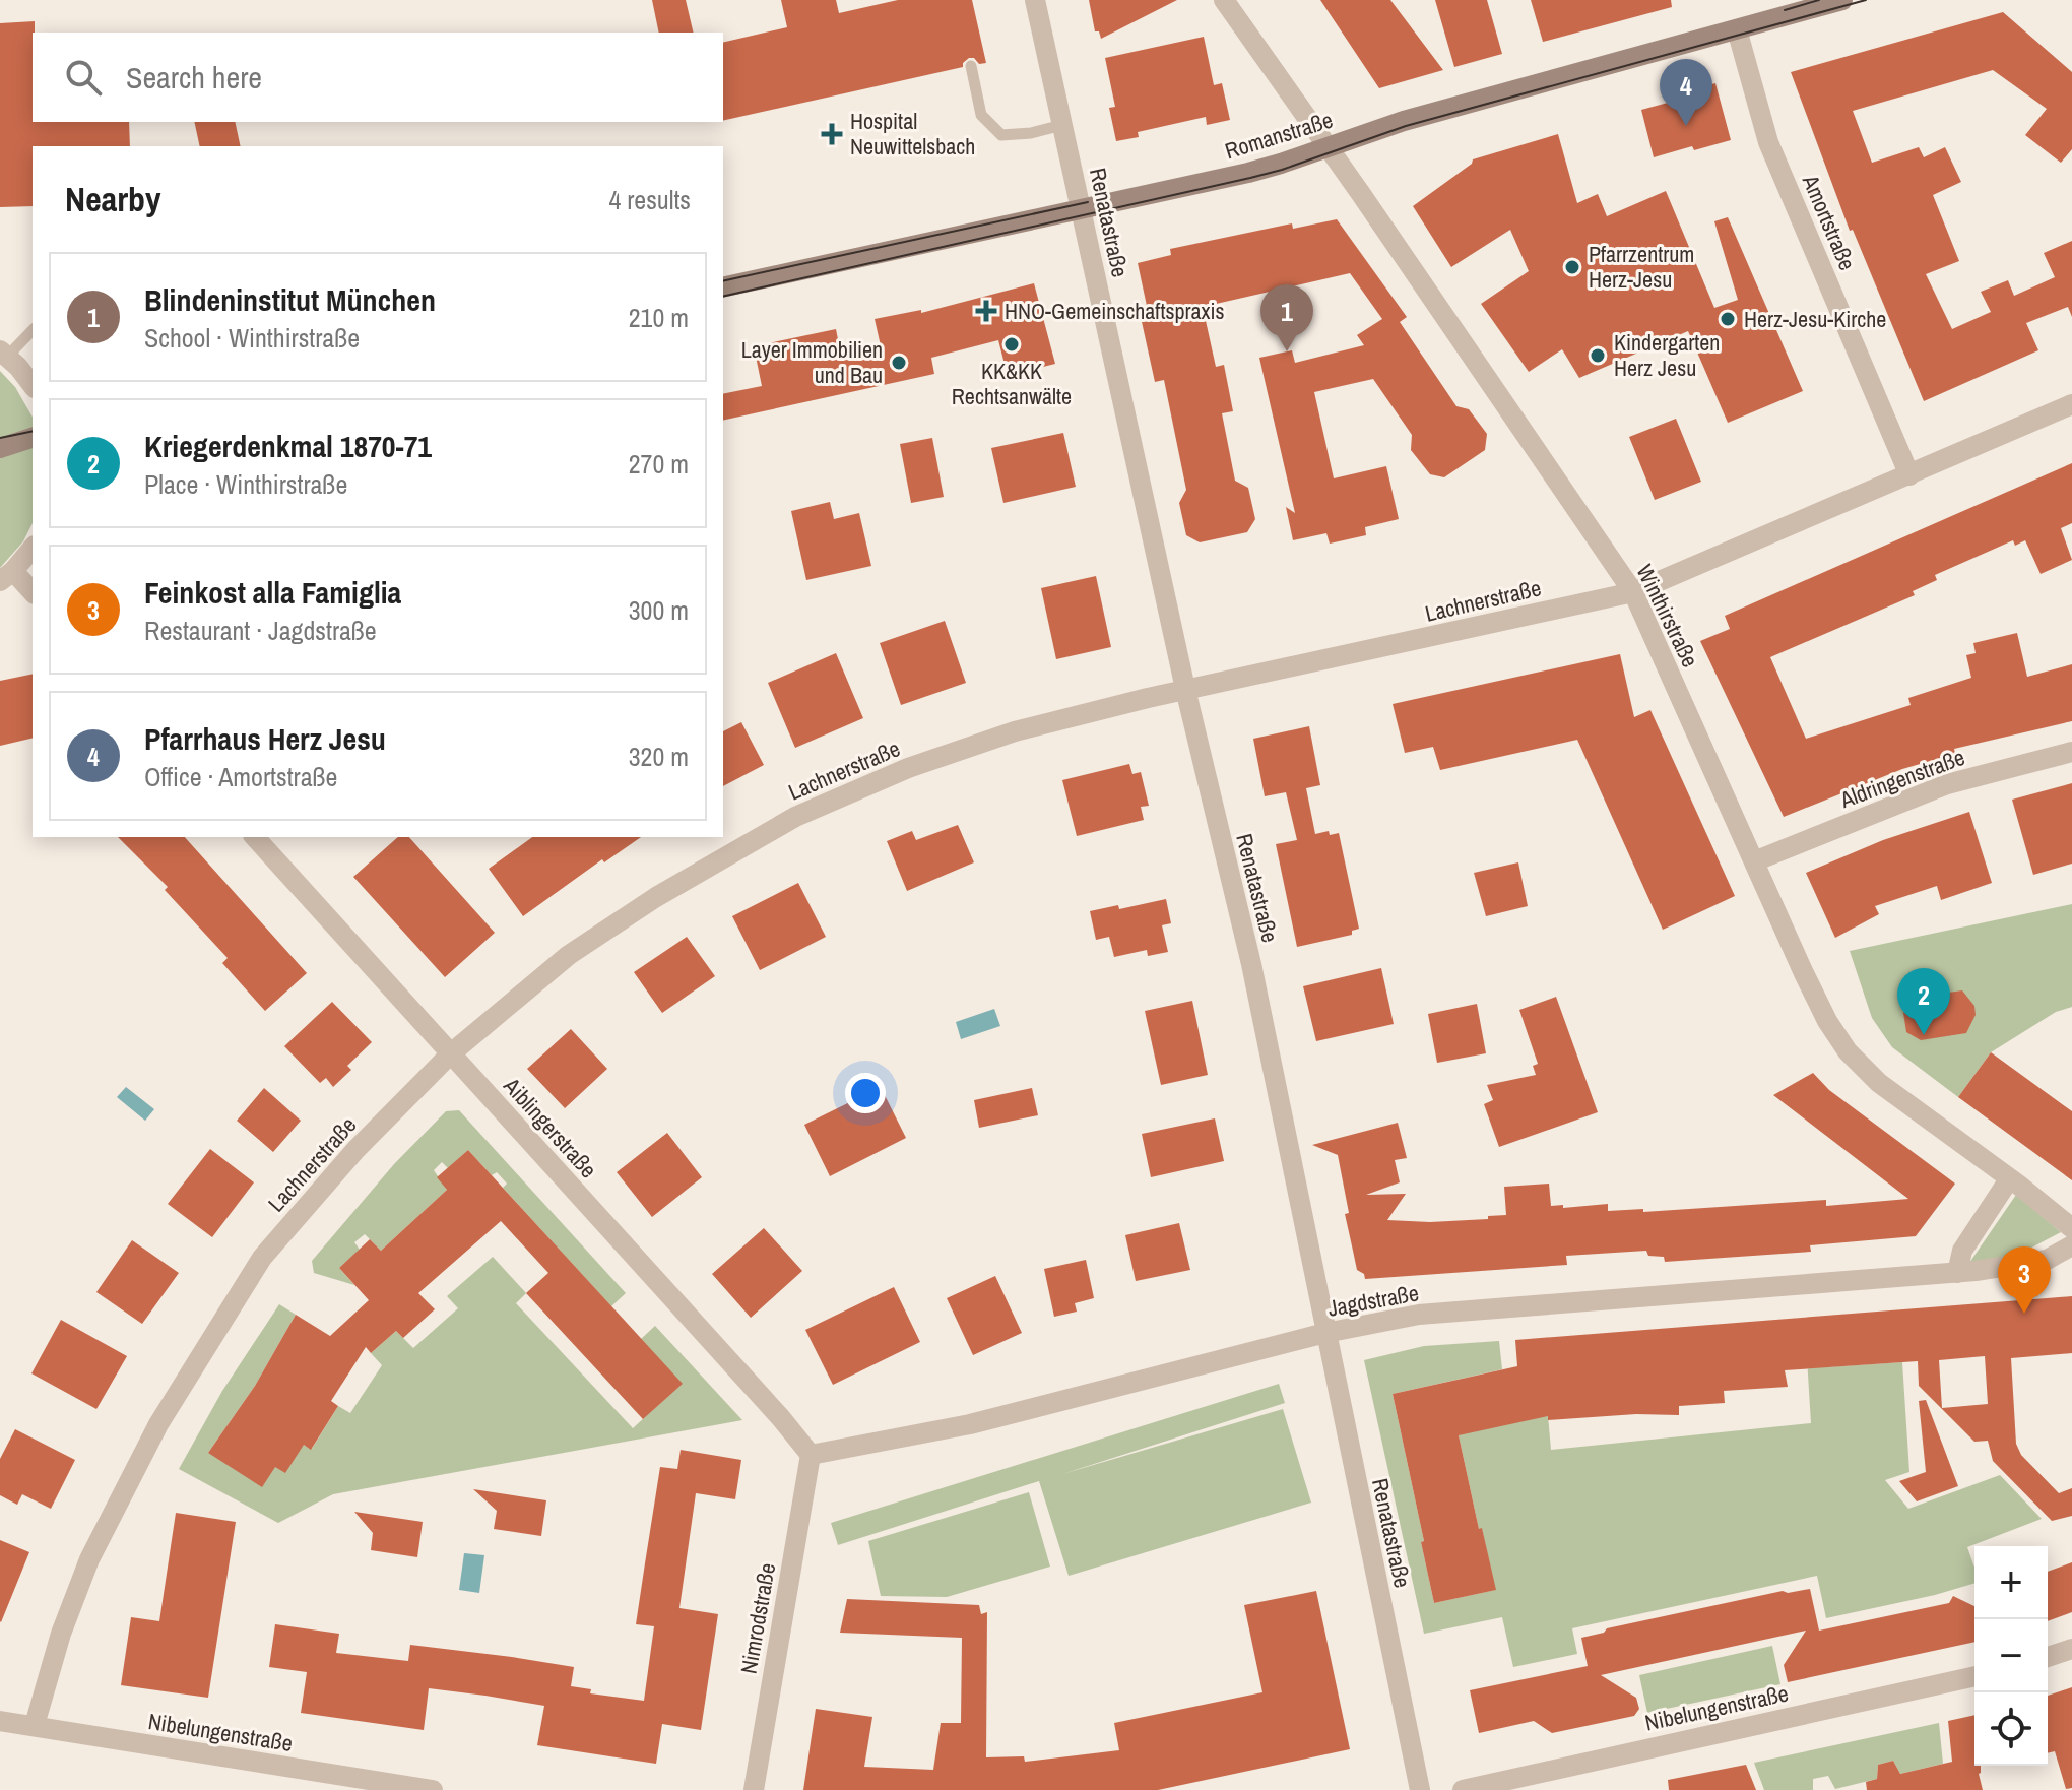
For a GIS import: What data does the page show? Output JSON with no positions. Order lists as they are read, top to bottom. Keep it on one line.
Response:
{"streets":{"main road":["Romanstraße"],"street":["Renatastraße","Amortstraße","Lachnerstraße","Winthirstraße","Aldringenstraße","Aiblingerstraße","Jagdstraße","Nimrodstraße","Nibelungenstraße"]},"crossings":[["Romanstraße","Renatastraße"],["Romanstraße","Amortstraße"],["Romanstraße","Winthirstraße"],["Renatastraße","Lachnerstraße"],["Renatastraße","Jagdstraße"],["Amortstraße","Lachnerstraße"],["Lachnerstraße","Winthirstraße"],["Lachnerstraße","Aiblingerstraße"],["Lachnerstraße","Nibelungenstraße"],["Winthirstraße","Aldringenstraße"],["Aiblingerstraße","Jagdstraße"],["Aiblingerstraße","Nimrodstraße"],["Jagdstraße","Nimrodstraße"]],"places":{"health":["Hospital Neuwittelsbach","HNO-Gemeinschaftspraxis"],"other":["Pfarrzentrum Herz-Jesu","Herz-Jesu-Kirche","KK&KK Rechtsanwälte","Kindergarten Herz Jesu","Layer Immobilien und Bau"]},"page":{"search":"Search here","pins":["4","1","2","3"],"heading":["Nearby","4 results"],"list":[{"mark":"1","name":"Blindeninstitut München","note":"School · Winthirstraße","value":"210 m"},{"mark":"2","name":"Kriegerdenkmal 1870-71","note":"Place · Winthirstraße","value":"270 m"},{"mark":"3","name":"Feinkost alla Famiglia","note":"Restaurant · Jagdstraße","value":"300 m"},{"mark":"4","name":"Pfarrhaus Herz Jesu","note":"Office · Amortstraße","value":"320 m"}],"map_buttons":["+","−"]}}
